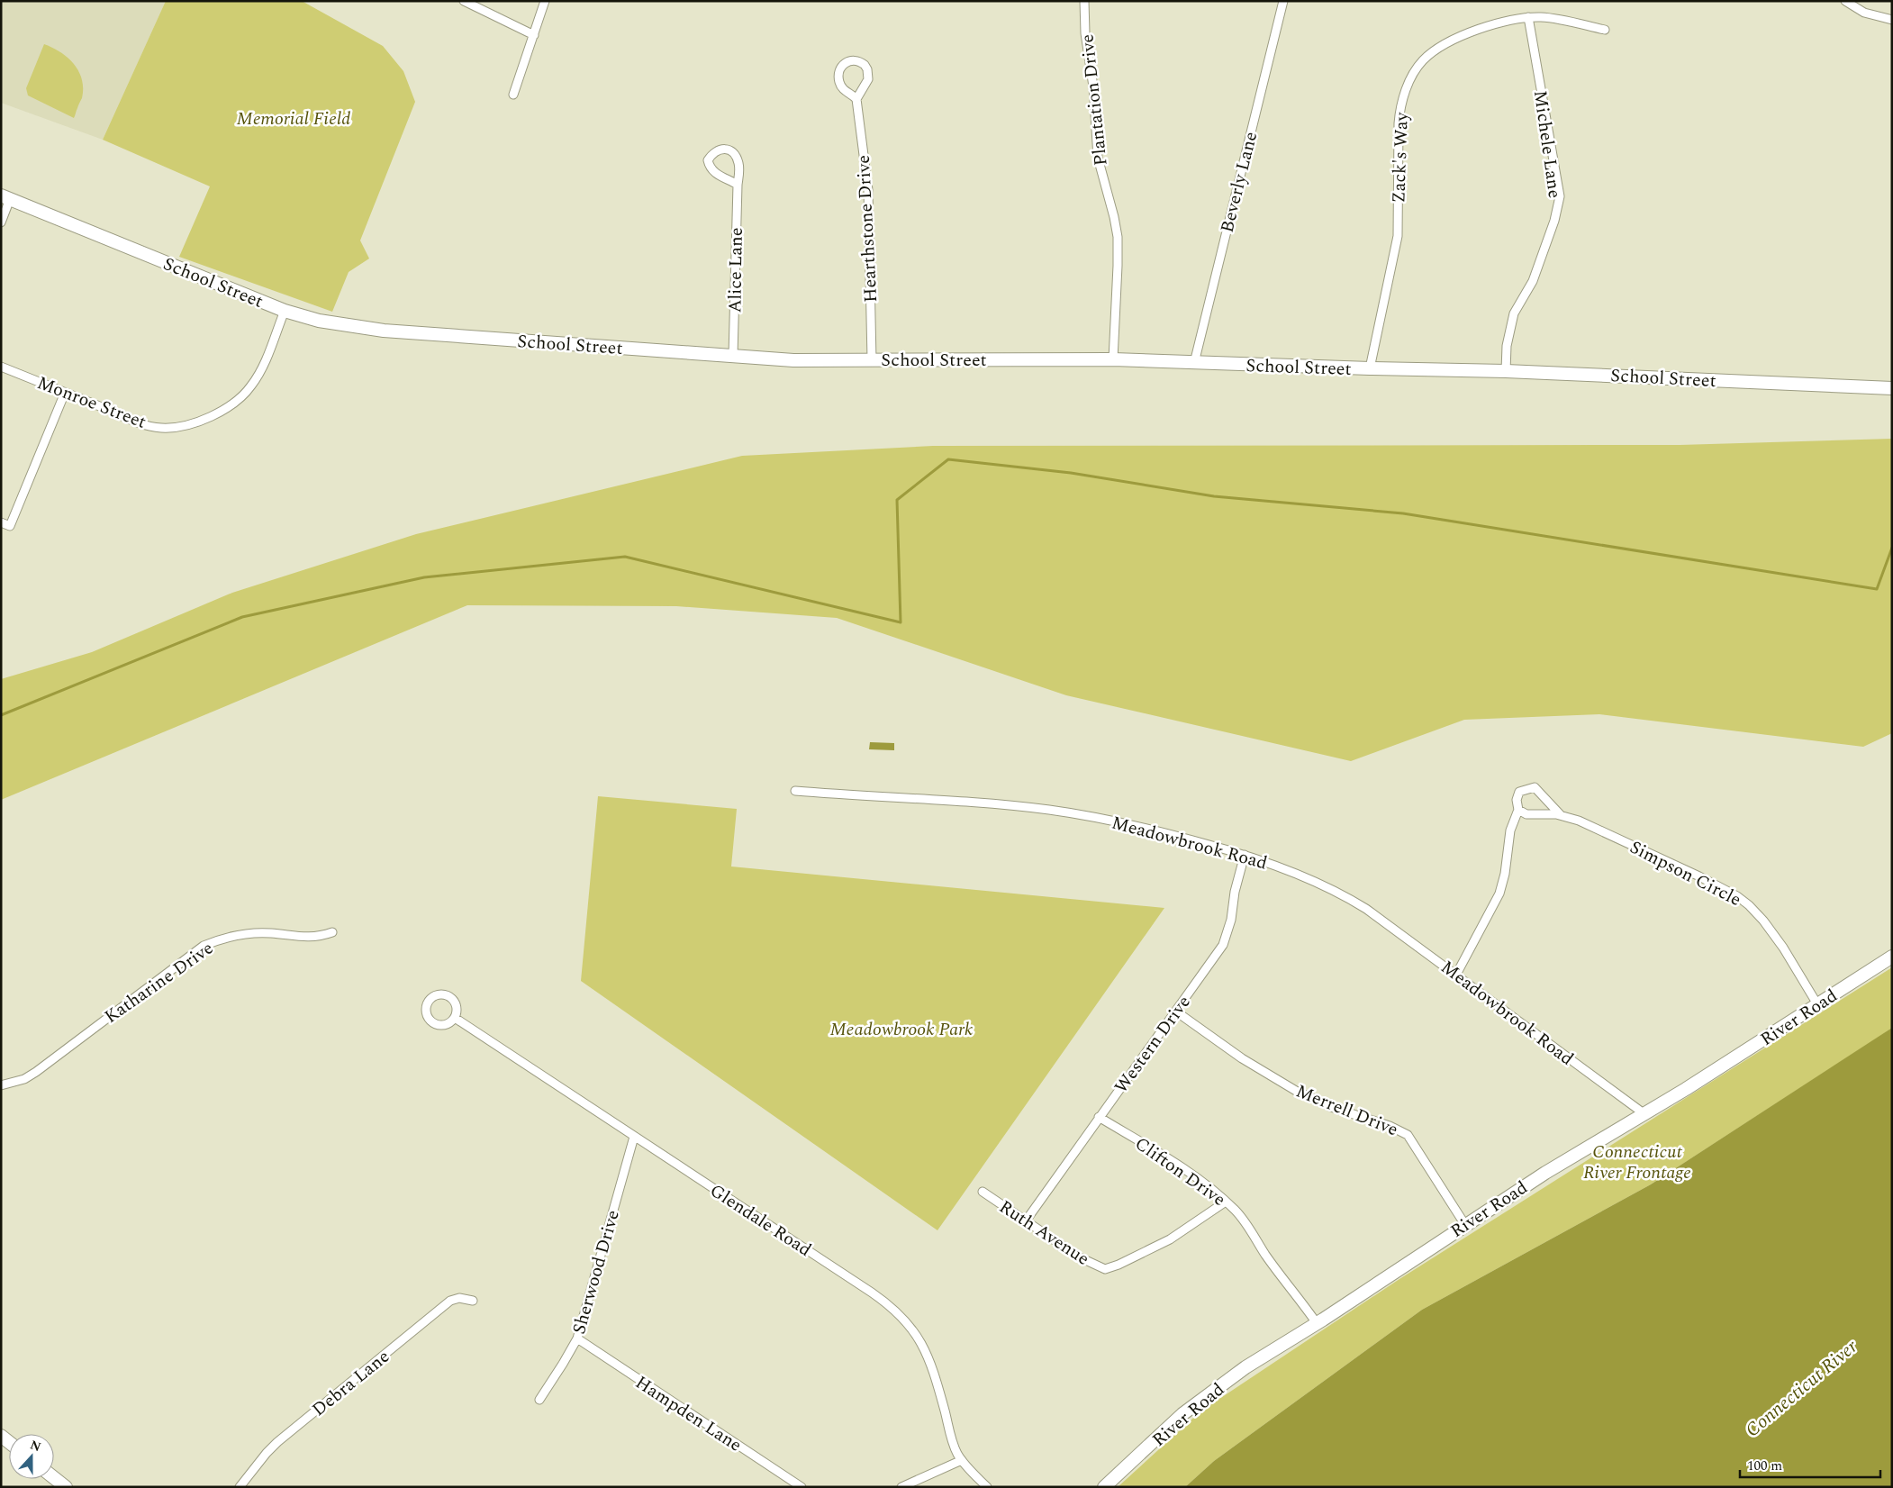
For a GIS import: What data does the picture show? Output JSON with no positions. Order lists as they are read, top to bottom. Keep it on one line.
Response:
{"streets":{"street":["Plantation Drive","Michele Lane","Zack's Way","Beverly Lane","Hearthstone Drive","Alice Lane","School Street","Monroe Street","Meadowbrook Road","Simpson Circle","Katharine Drive","River Road","Western Drive","Merrell Drive","Clifton Drive","Glendale Road","Ruth Avenue","Sherwood Drive","Debra Lane","Hampden Lane"]},"crossings":[["Plantation Drive","School Street"],["Michele Lane","Zack's Way"],["Michele Lane","School Street"],["Zack's Way","School Street"],["Beverly Lane","School Street"],["Hearthstone Drive","School Street"],["Alice Lane","School Street"],["School Street","Monroe Street"],["Meadowbrook Road","Simpson Circle"],["Meadowbrook Road","River Road"],["Meadowbrook Road","Western Drive"],["Simpson Circle","River Road"],["River Road","Merrell Drive"],["River Road","Clifton Drive"],["Western Drive","Merrell Drive"],["Western Drive","Clifton Drive"],["Western Drive","Ruth Avenue"],["Clifton Drive","Ruth Avenue"],["Glendale Road","Sherwood Drive"],["Sherwood Drive","Hampden Lane"]],"water":["Connecticut River"],"parks":["Memorial Field","Meadowbrook Park","Connecticut River Frontage"],"scale_bar":"100 m","north":"top"}
